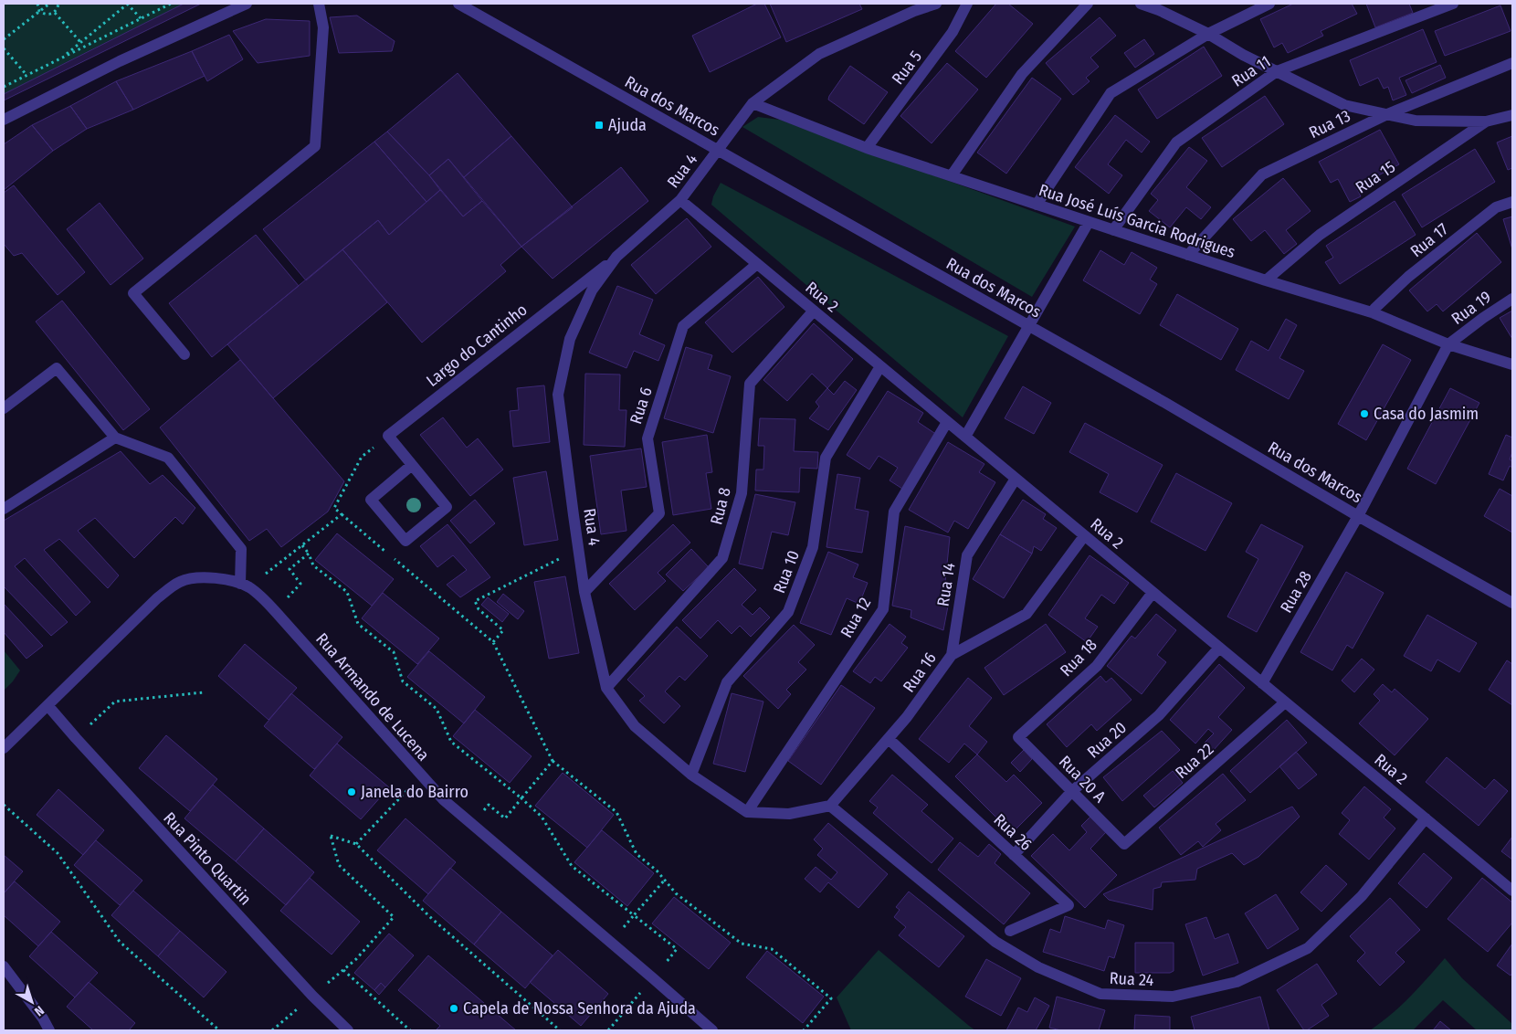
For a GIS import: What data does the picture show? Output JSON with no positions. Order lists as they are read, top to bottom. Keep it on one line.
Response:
{"streets":{"street":["Rua 5","Rua 11","Rua dos Marcos","Rua 13","Rua 4","Rua 15","Rua José Luís Garcia Rodrigues","Rua 17","Rua 2","Rua 19","Largo do Cantinho","Rua 6","Rua 8","Rua 10","Rua 14","Rua 28","Rua 12","Rua 18","Rua 16","Rua Armando de Lucena","Rua 20","Rua 22","Rua 20 A","Rua 26","Rua Pinto Quartin","Rua 24"]},"crossings":[["Rua 5","Rua José Luís Garcia Rodrigues"],["Rua 11","Rua José Luís Garcia Rodrigues"],["Rua dos Marcos","Rua 4"],["Rua dos Marcos","Rua 28"],["Rua 13","Rua José Luís Garcia Rodrigues"],["Rua 4","Rua José Luís Garcia Rodrigues"],["Rua 4","Rua 2"],["Rua 4","Largo do Cantinho"],["Rua 4","Rua 6"],["Rua 4","Rua 8"],["Rua 4","Rua 10"],["Rua 4","Rua 12"],["Rua 15","Rua José Luís Garcia Rodrigues"],["Rua José Luís Garcia Rodrigues","Rua 17"],["Rua José Luís Garcia Rodrigues","Rua 19"],["Rua José Luís Garcia Rodrigues","Rua 28"],["Rua 2","Rua 6"],["Rua 2","Rua 8"],["Rua 2","Rua 10"],["Rua 2","Rua 14"],["Rua 2","Rua 28"],["Rua 2","Rua 12"],["Rua 2","Rua 18"],["Rua 2","Rua 16"],["Rua 2","Rua 20"],["Rua 2","Rua 22"],["Rua 2","Rua 24"],["Rua 19","Rua 28"],["Rua 14","Rua 16"],["Rua 18","Rua 20 A"],["Rua 16","Rua 26"],["Rua 16","Rua 24"],["Rua Armando de Lucena","Rua Pinto Quartin"],["Rua 20","Rua 20 A"],["Rua 20","Rua 26"],["Rua 22","Rua 20 A"]],"places":{"transit":["Ajuda"],"other":["Casa do Jasmim","Janela do Bairro","Capela de Nossa Senhora da Ajuda"]},"north":"bottom right"}
